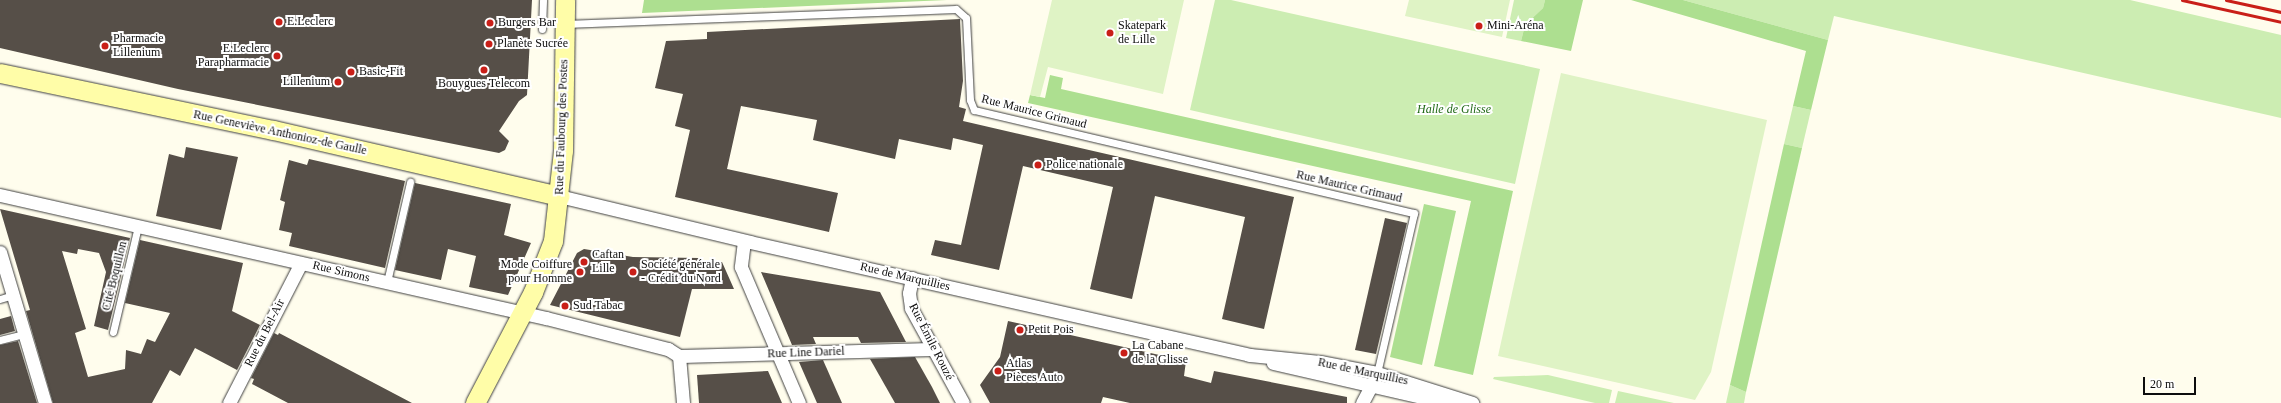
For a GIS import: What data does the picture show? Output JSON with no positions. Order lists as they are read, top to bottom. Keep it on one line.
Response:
{"streets":{"street":["Rue du Faubourg des Postes","Rue Geneviève Anthonioz-de Gaulle","Rue Simons","Rue de Marquillies","Rue du Bel-Air","Rue Émile Rouzé","Rue Line Dariel"],"lane":["Rue Maurice Grimaud","Cité Boquillon"]},"crossings":[["Rue Maurice Grimaud","Rue du Faubourg des Postes"],["Rue Maurice Grimaud","Rue de Marquillies"],["Rue du Faubourg des Postes","Rue Geneviève Anthonioz-de Gaulle"],["Rue du Faubourg des Postes","Rue Simons"],["Rue du Faubourg des Postes","Rue de Marquillies"],["Rue Geneviève Anthonioz-de Gaulle","Rue de Marquillies"],["Rue Simons","Cité Boquillon"],["Rue Simons","Rue du Bel-Air"],["Rue Simons","Rue Line Dariel"],["Rue de Marquillies","Rue Émile Rouzé"],["Rue Émile Rouzé","Rue Line Dariel"]],"parks":["Halle de Glisse"],"places":["E.Leclerc","Burgers Bar","Mini-Aréna","Skatepark de Lille","Planète Sucrée","Pharmacie Lillenium","E.Leclerc Parapharmacie","Bouygues Telecom","Basic-Fit","Lillenium","Police nationale","Caftan Lille","Mode Coiffure pour Homme","Société générale - Crédit du Nord","Sud Tabac","Petit Pois","La Cabane de la Glisse","Atlas Pièces Auto"],"scale_bar":"20 m"}
